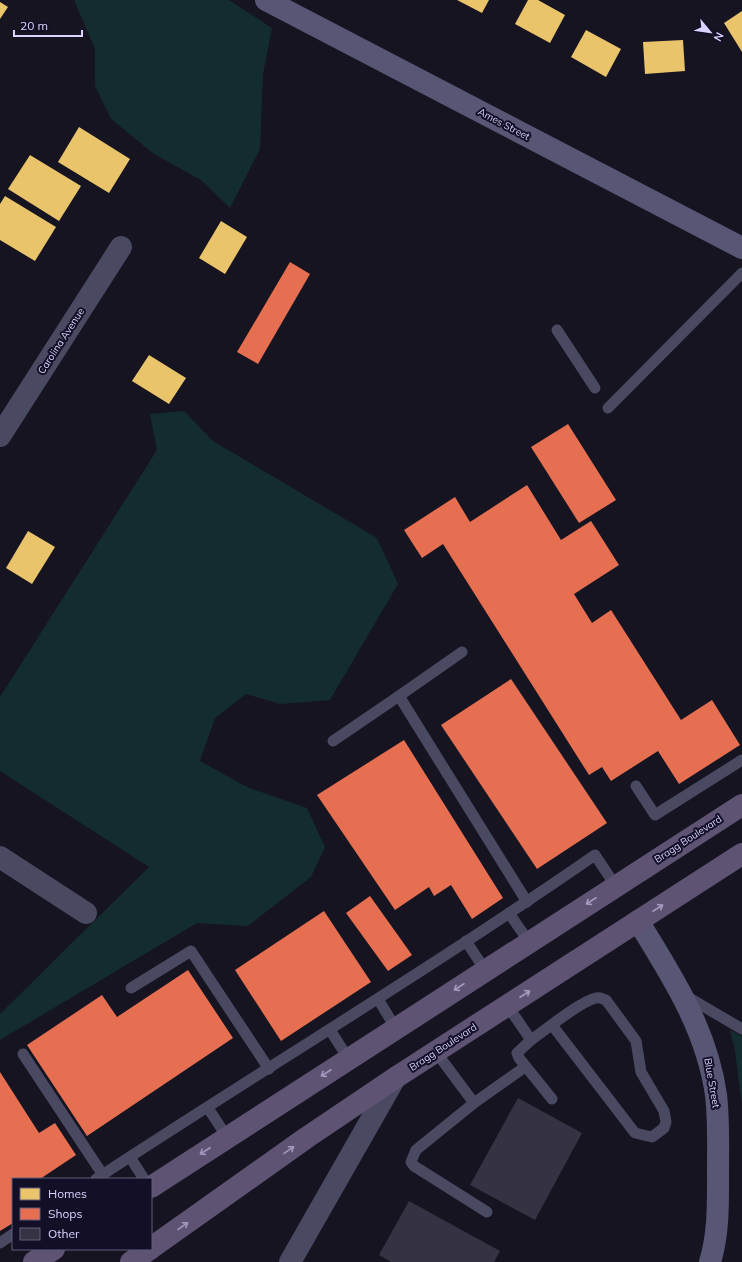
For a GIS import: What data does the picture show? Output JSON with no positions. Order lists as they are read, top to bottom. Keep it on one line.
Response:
{"streets":{"main road":["Bragg Boulevard"],"street":["Ames Street","Carolina Avenue","Blue Street"]},"crossings":[["Bragg Boulevard","Blue Street"]],"legend":["Homes","Shops","Other"],"scale_bar":"20 m","north":"bottom right"}
